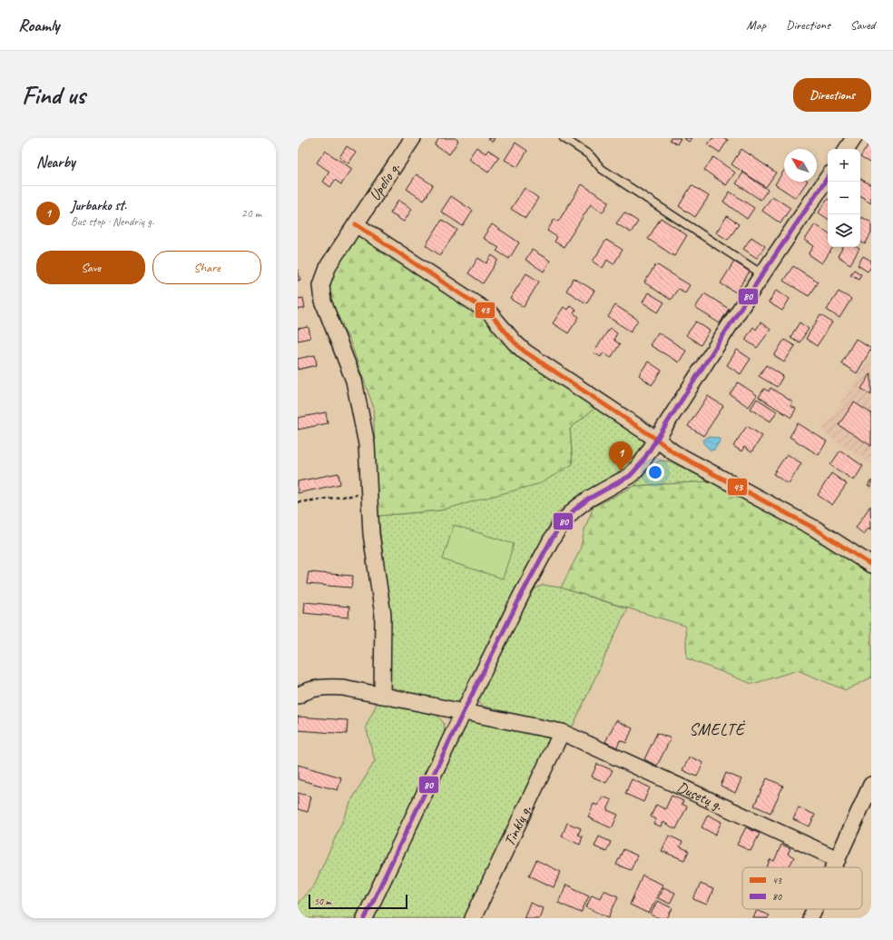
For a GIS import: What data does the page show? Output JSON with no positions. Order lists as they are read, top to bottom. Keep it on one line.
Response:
{"streets":{"street":["Upelio g.","Dusetų g.","Tinklų g."]},"crossings":[["Upelio g.","Dusetų g."],["Dusetų g.","Tinklų g."]],"districts":["SMELTĖ"],"lines":["transit line 80","transit line 43"],"legend":["43","80"],"scale_bar":"50 m","north":"top left","page":{"header":"Roamly","nav":["Map","Directions","Saved"],"buttons":["Directions",["Save","Share"]],"title":"Find us","heading":"Nearby","map_buttons":["+","−"],"list":[{"mark":"1","name":"Jurbarko st.","note":"Bus stop · Nendrių g.","value":"20 m"}],"pins":"1","scale":"50 m"}}
